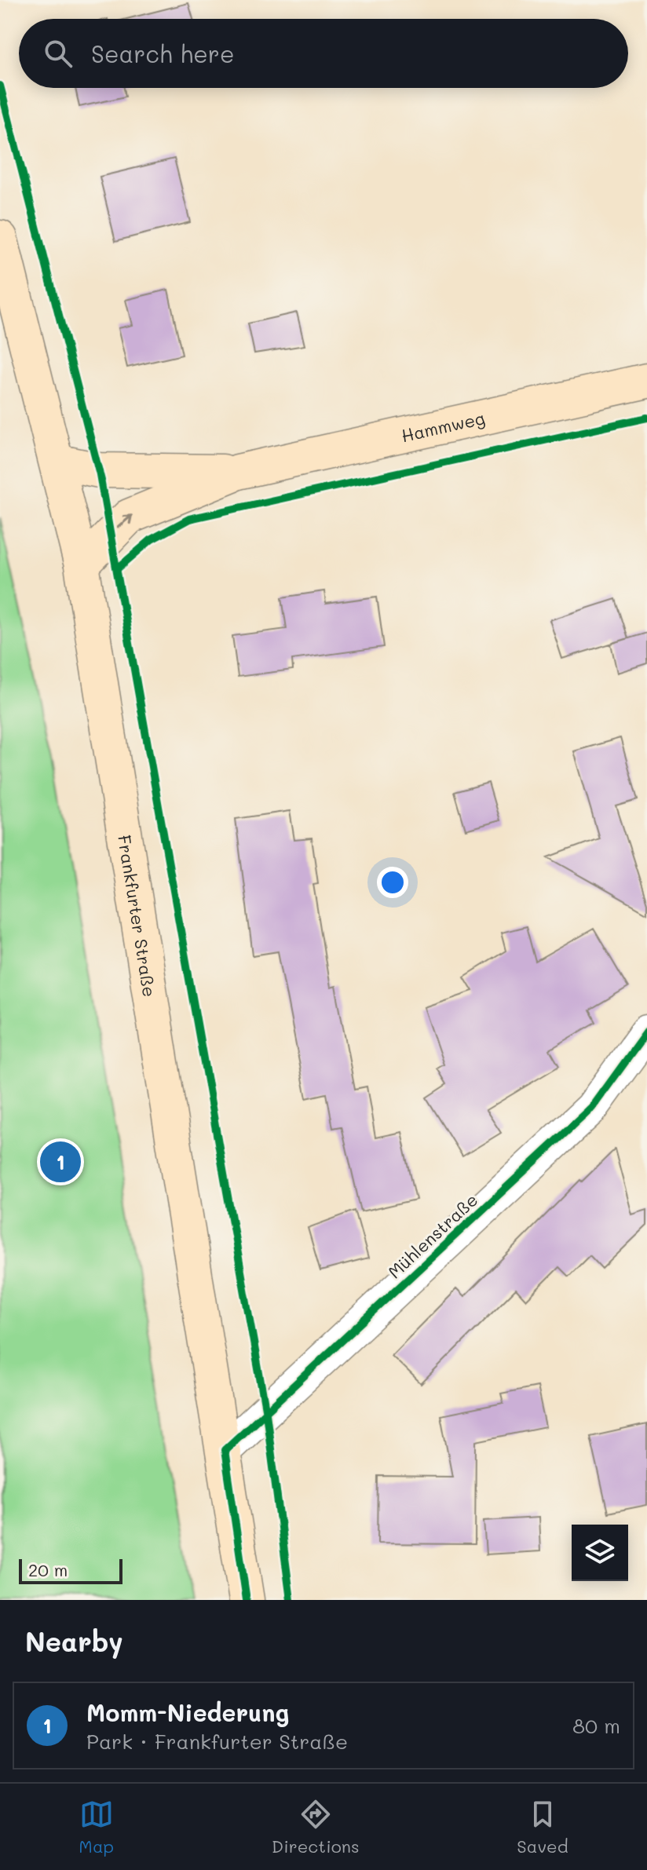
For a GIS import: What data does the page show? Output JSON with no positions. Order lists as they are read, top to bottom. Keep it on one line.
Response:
{"streets":{"main road":["Hammweg","Frankfurter Straße"],"street":["Mühlenstraße"]},"crossings":[["Hammweg","Frankfurter Straße"],["Frankfurter Straße","Mühlenstraße"]],"scale_bar":"20 m","page":{"search":"Search here","pins":"1","scale":"20 m","heading":"Nearby","list":[{"mark":"1","name":"Momm-Niederung","note":"Park · Frankfurter Straße","value":"80 m"}],"nav":["Map","Directions","Saved"]}}
